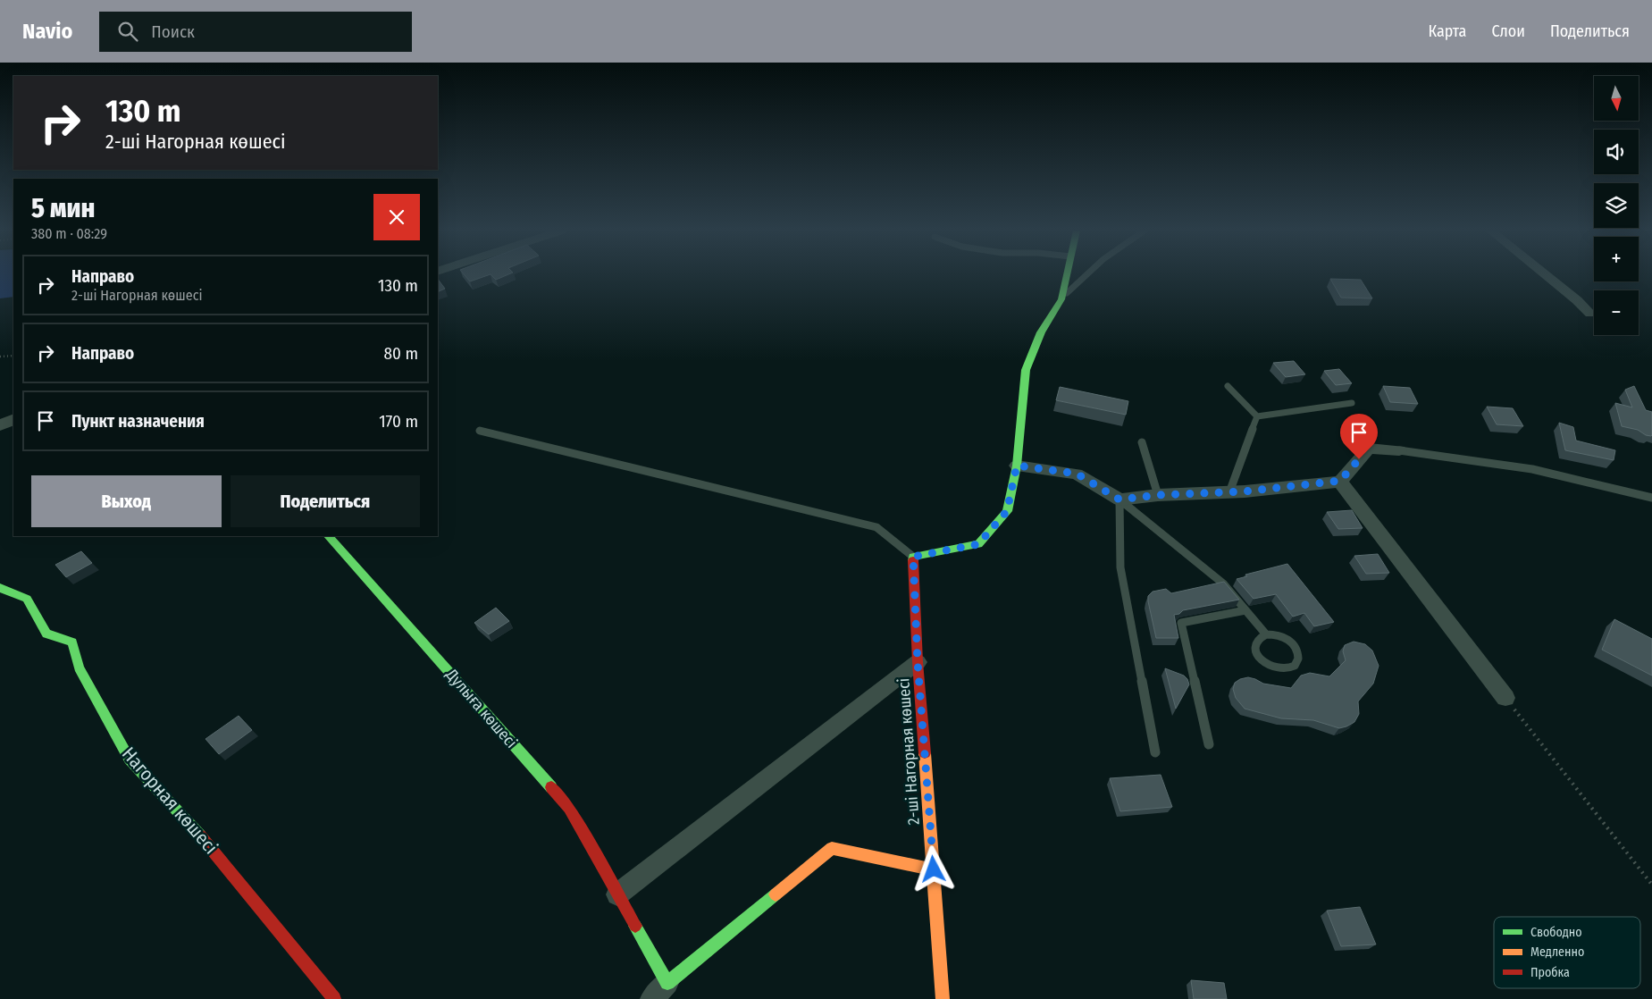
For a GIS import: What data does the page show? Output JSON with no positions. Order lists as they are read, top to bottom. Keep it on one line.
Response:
{"streets":{"street":["Дулыға көшесі","2-ші Нагорная көшесі","Нагорная көшесі"]},"crossings":[["Дулыға көшесі","2-ші Нагорная көшесі"]],"legend":["Свободно","Медленно","Пробка"],"north":"bottom","page":{"header":"Navio","search":"Поиск","nav":["Карта","Слои","Поделиться"],"map_buttons":["+","−"],"turn":["130 m","2-ші Нагорная көшесі"],"heading":["5 мин","380 m · 08:29"],"list":[{"name":"Направо","note":"2-ші Нагорная көшесі","value":"130 m"},{"name":"Направо","value":"80 m"},{"name":"Пункт назначения","value":"170 m"}],"buttons":["Выход","Поделиться"]}}
